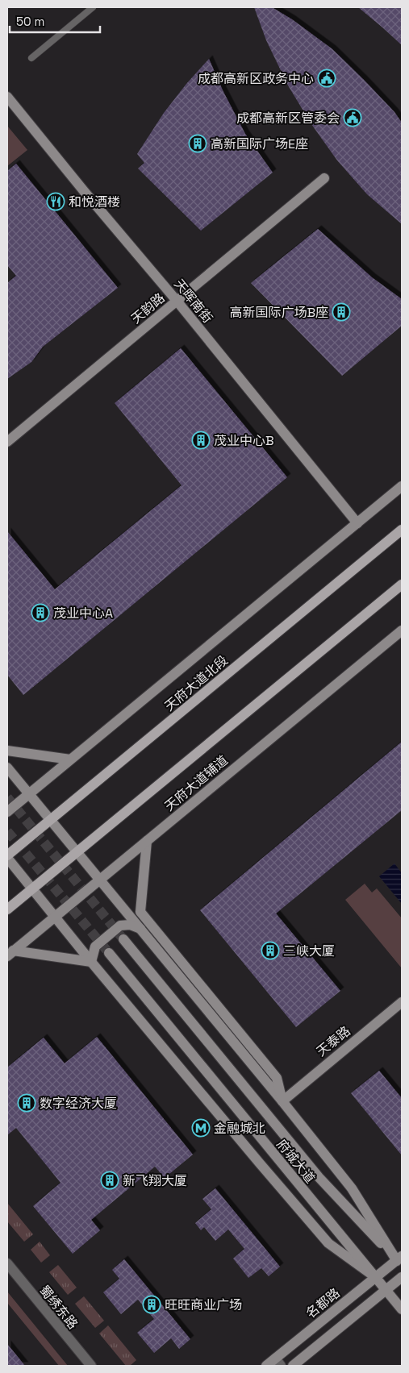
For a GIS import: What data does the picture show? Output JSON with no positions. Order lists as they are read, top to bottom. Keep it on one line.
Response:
{"streets":{"main road":["天府大道北段"],"street":["天晖南街","天韵路","天府大道辅道","天泰路","府城大道","名都路","蜀绣东路"]},"crossings":[["天晖南街","天韵路"],["府城大道","名都路"]],"places":{"public building":["成都高新区政务中心","成都高新区管委会"],"building":["高新国际广场E座","高新国际广场B座","茂业中心B","茂业中心A","三峡大厦","数字经济大厦","新飞翔大厦","旺旺商业广场"],"restaurant":["和悦酒楼"],"metro station":["金融城北"]},"scale_bar":"50 m"}
